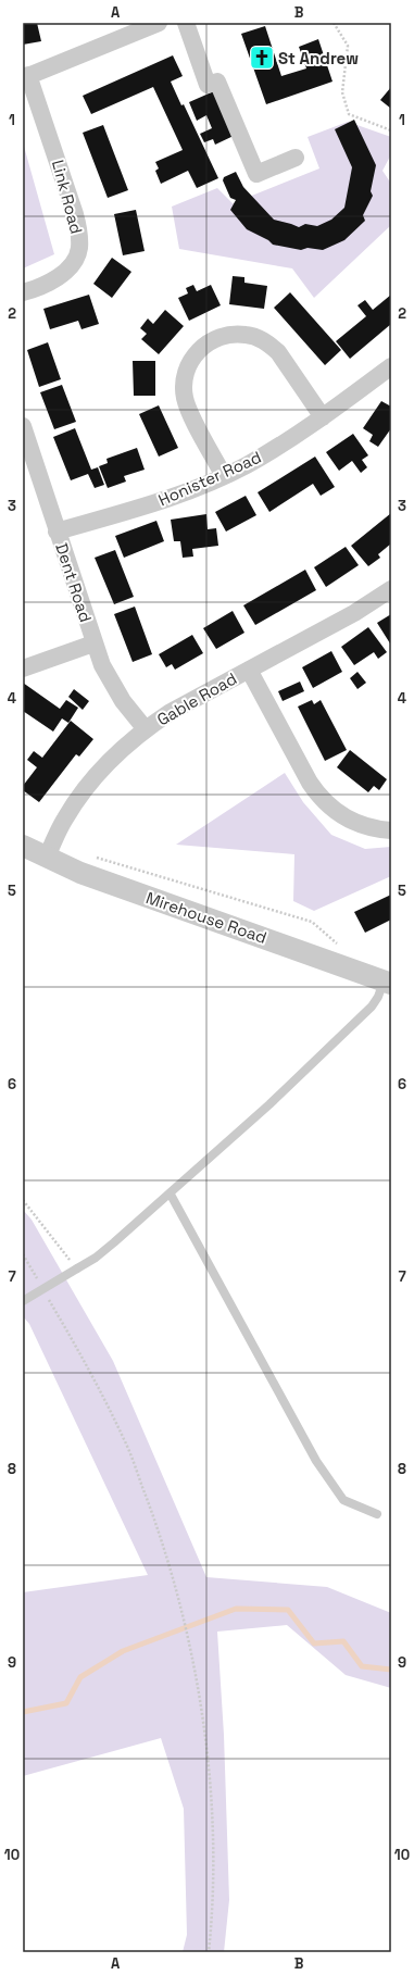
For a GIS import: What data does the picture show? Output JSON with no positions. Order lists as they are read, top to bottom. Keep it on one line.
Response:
{"streets":{"street":["Link Road","Honister Road","Dent Road","Gable Road","Mirehouse Road"]},"crossings":[["Honister Road","Dent Road"],["Dent Road","Gable Road"],["Gable Road","Mirehouse Road"]],"places":{"church":["St Andrew"]},"grid":{"columns":["A","B"],"rows":["1","2","3","4","5","6","7","8","9","10"]}}
